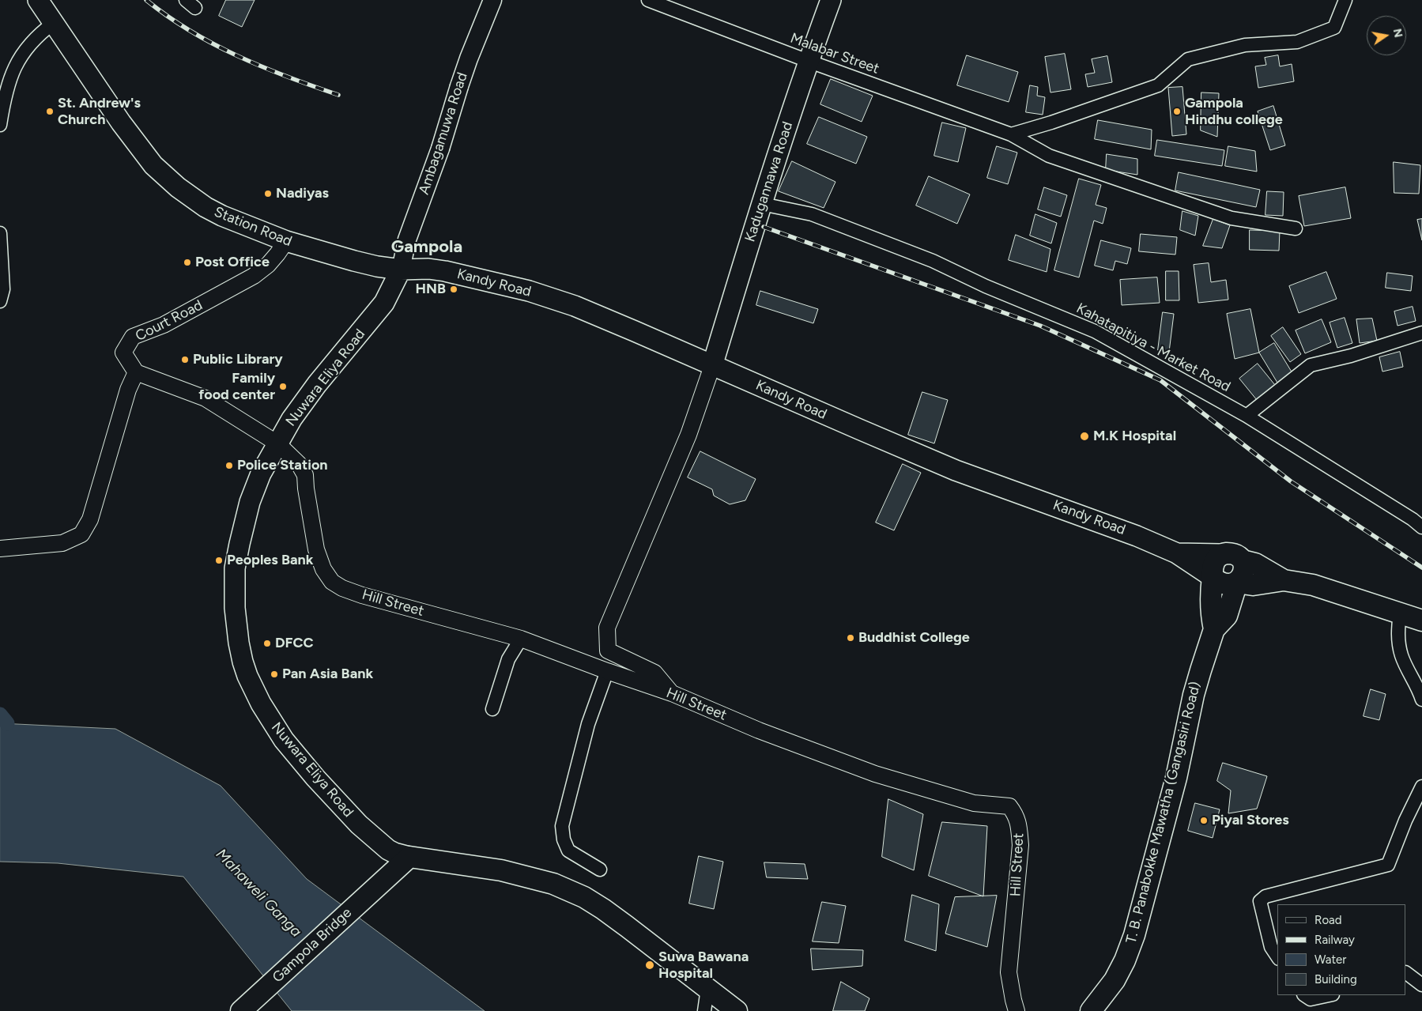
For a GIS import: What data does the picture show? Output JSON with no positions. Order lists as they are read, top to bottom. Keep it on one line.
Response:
{"streets":{"highway":["T. B. Panabokke Mawatha (Gangasiri Road)","Gampola Bridge"],"main road":["Ambagamuwa Road","Kadugannawa Road","Station Road","Kandy Road","Nuwara Eliya Road"],"street":["Malabar Street","Court Road","Kahatapitiya - Market Road","Hill Street"]},"crossings":[["Malabar Street","Kadugannawa Road"],["Ambagamuwa Road","Station Road"],["Ambagamuwa Road","Kandy Road"],["Ambagamuwa Road","Nuwara Eliya Road"],["Kadugannawa Road","Kandy Road"],["Kadugannawa Road","Kahatapitiya - Market Road"],["Station Road","Kandy Road"],["Station Road","Court Road"],["Station Road","Nuwara Eliya Road"],["Kandy Road","Nuwara Eliya Road"],["Kandy Road","T. B. Panabokke Mawatha (Gangasiri Road)"],["Nuwara Eliya Road","Hill Street"],["Nuwara Eliya Road","Gampola Bridge"]],"districts":["Gampola"],"water":["Mahaweli Ganga"],"places":["St. Andrew's Church","Gampola Hindhu college","Nadiyas","Post Office","HNB","Public Library","Family food center","M.K Hospital","Police Station","Peoples Bank","Buddhist College","DFCC","Pan Asia Bank","Piyal Stores","Suwa Bawana Hospital"],"legend":["Road","Railway","Water","Building"],"north":"right"}
